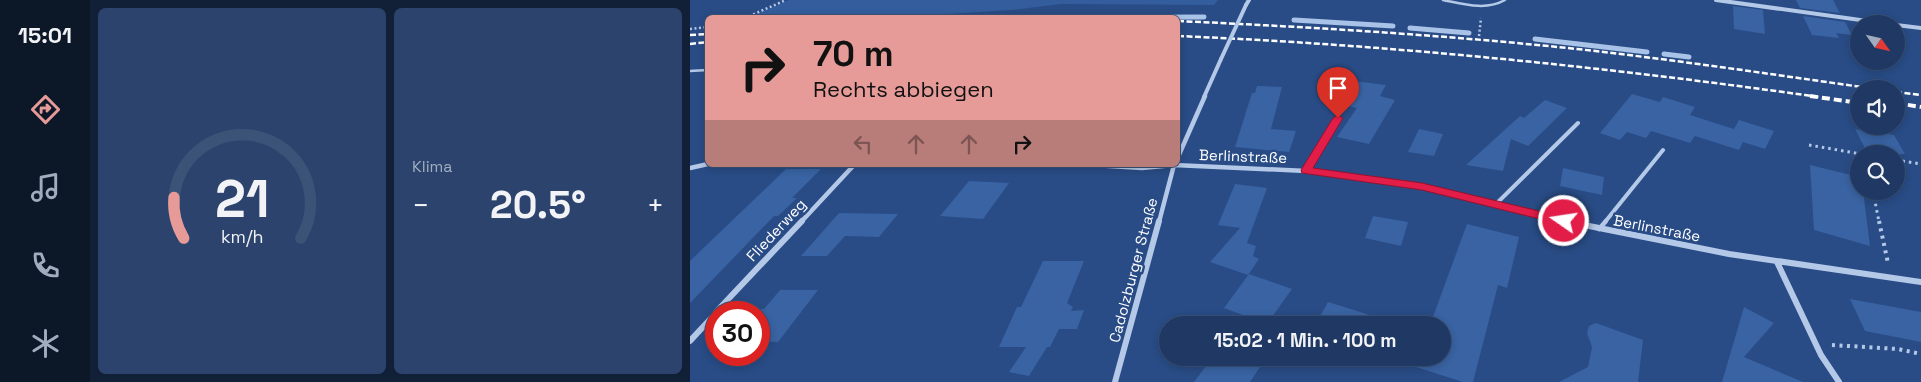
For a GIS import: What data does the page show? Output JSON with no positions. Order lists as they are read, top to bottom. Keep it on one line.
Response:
{"streets":{"street":["Berlinstraße","Fliederweg","Cadolzburger Straße"]},"north":"bottom right","page":{"tabs":"15:01","tile":"Klima","turn":["70 m","Rechts abbiegen"],"heat":["−","20.5°","+"],"limit":"30","trip":"15:02 · 1 Min. · 100 m","gauge":["21","km/h"]}}
